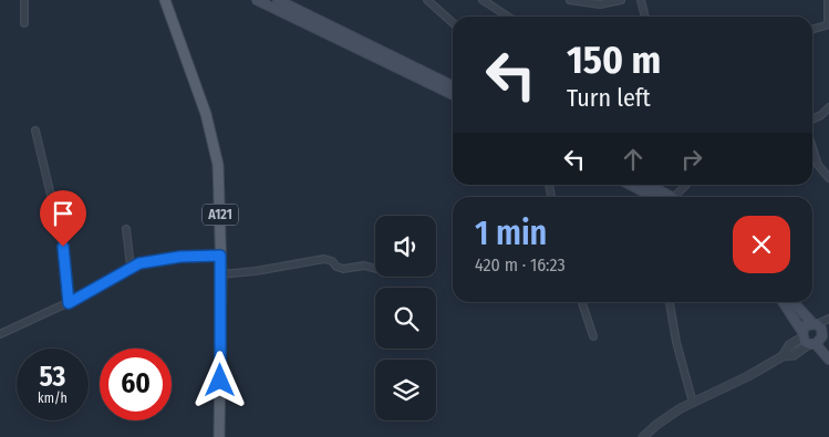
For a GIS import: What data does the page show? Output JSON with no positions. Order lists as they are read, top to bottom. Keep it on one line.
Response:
{"streets":{"main road":["A121"]},"page":{"turn":["150 m","Turn left"],"heading":["1 min","420 m · 16:23"],"speed":"53 km/h","limit":"60"}}
